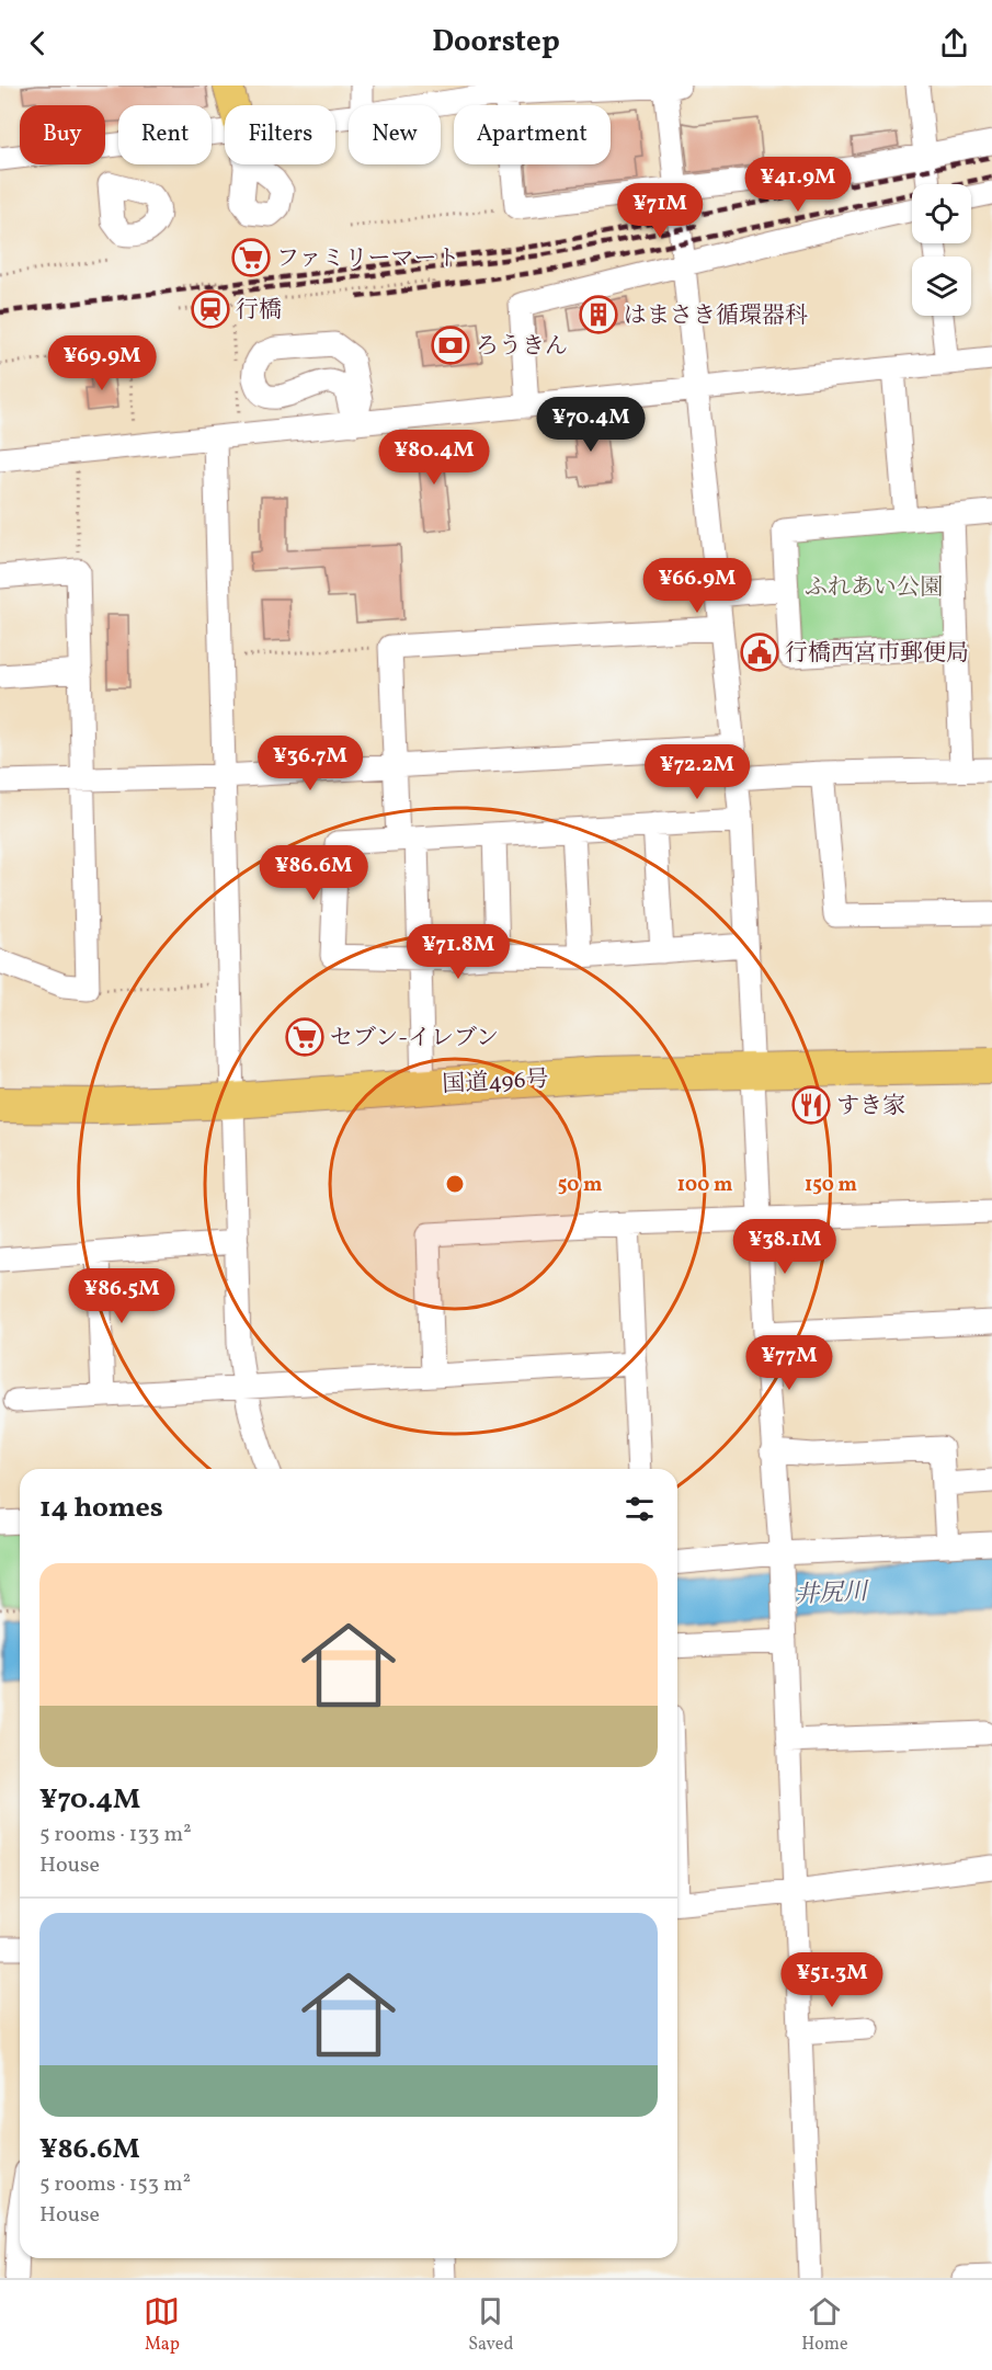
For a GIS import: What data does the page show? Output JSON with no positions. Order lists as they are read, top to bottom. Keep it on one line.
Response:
{"streets":{"highway":["国道496号"]},"water":["井尻川"],"parks":["ふれあい公園"],"places":{"supermarket":["ファミリーマート","セブン-イレブン"],"station":["行橋"],"building":["はまさき循環器科"],"bank":["ろうきん"],"public building":["行橋西宮市郵便局"],"restaurant":["すき家"]},"page":{"header":"Doorstep","chip":["Buy","Rent","Filters","New","Apartment"],"price":["¥41.9M","¥71M","¥69.9M","¥70.4M","¥80.4M","¥66.9M","¥36.7M","¥72.2M","¥86.6M","¥71.8M","¥38.1M","¥86.5M","¥77M","¥51.3M"],"heading":"14 homes","list":[{"name":"¥70.4M","note":"5 rooms · 133 m² · House"},{"name":"¥86.6M","note":"5 rooms · 153 m² · House"}],"tabs":["Map","Saved","Home"]},"rings":["50 m","100 m","150 m"]}
